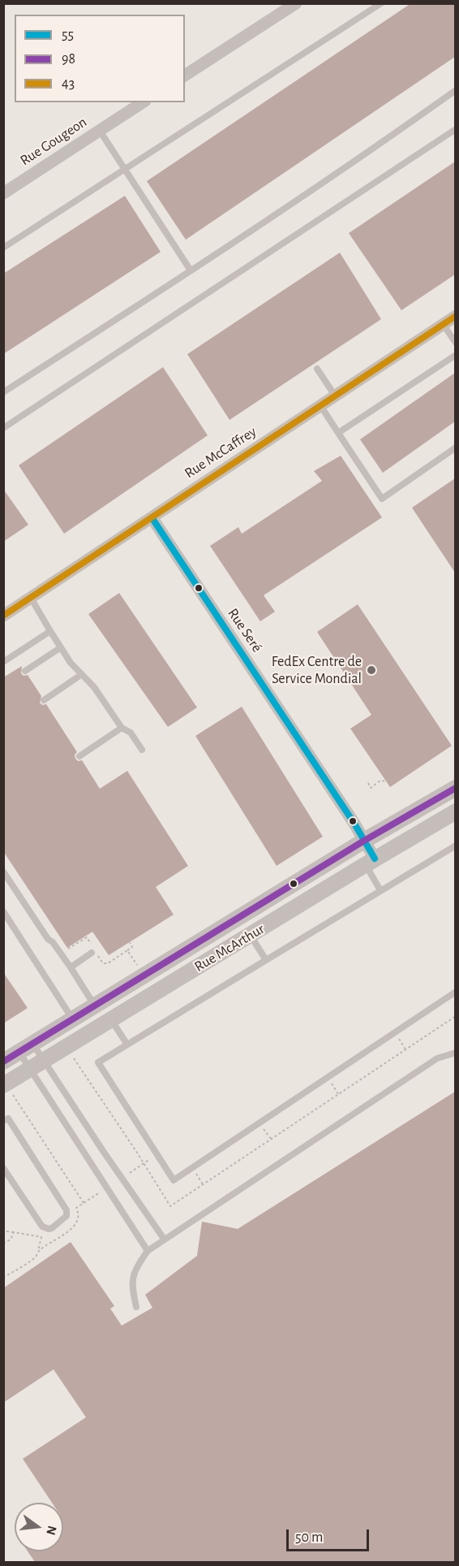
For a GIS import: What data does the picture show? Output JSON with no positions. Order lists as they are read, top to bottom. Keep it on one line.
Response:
{"streets":{"street":["Rue Gougeon","Rue McCaffrey","Rue Seré","Rue McArthur"]},"crossings":[["Rue McCaffrey","Rue Seré"],["Rue Seré","Rue McArthur"]],"places":["FedEx Centre de Service Mondial"],"lines":["transit line 43","transit line 55","transit line 98"],"legend":["55","98","43"],"scale_bar":"50 m","north":"right"}
